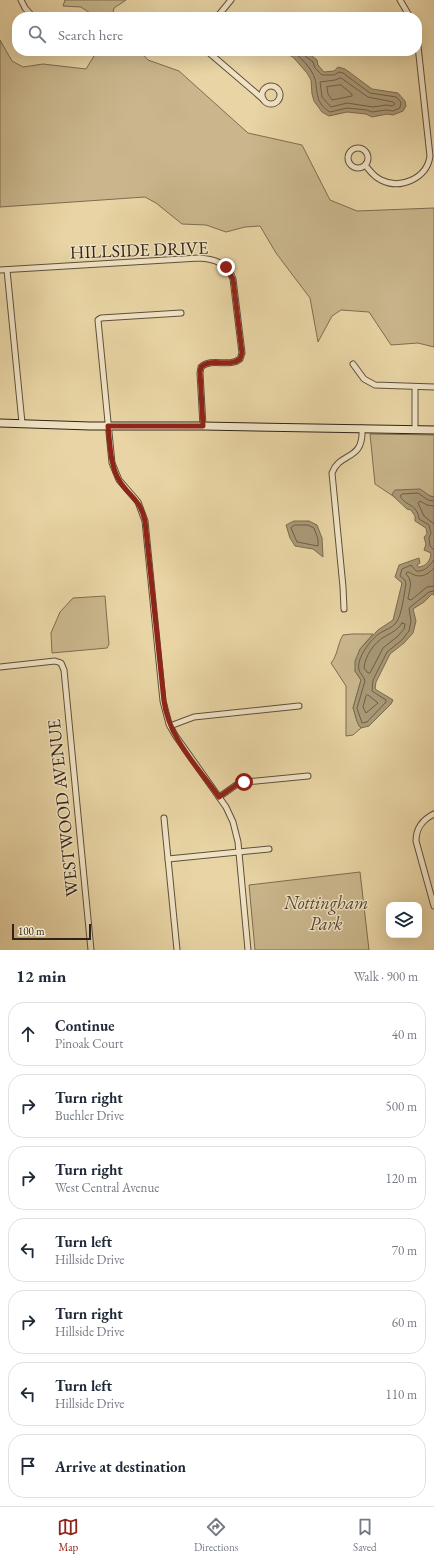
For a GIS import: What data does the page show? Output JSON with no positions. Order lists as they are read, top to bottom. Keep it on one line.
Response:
{"streets":{"street":["HILLSIDE DRIVE","WESTWOOD AVENUE"]},"parks":["Nottingham Park"],"scale_bar":"100 m","page":{"search":"Search here","scale":"100 m","heading":["12 min","Walk · 900 m"],"list":[["Continue","Pinoak Court","40 m"],["Turn right","Buehler Drive","500 m"],["Turn right","West Central Avenue","120 m"],["Turn left","Hillside Drive","70 m"],["Turn right","Hillside Drive","60 m"],["Turn left","Hillside Drive","110 m"],"Arrive at destination"],"nav":["Map","Directions","Saved"]}}
